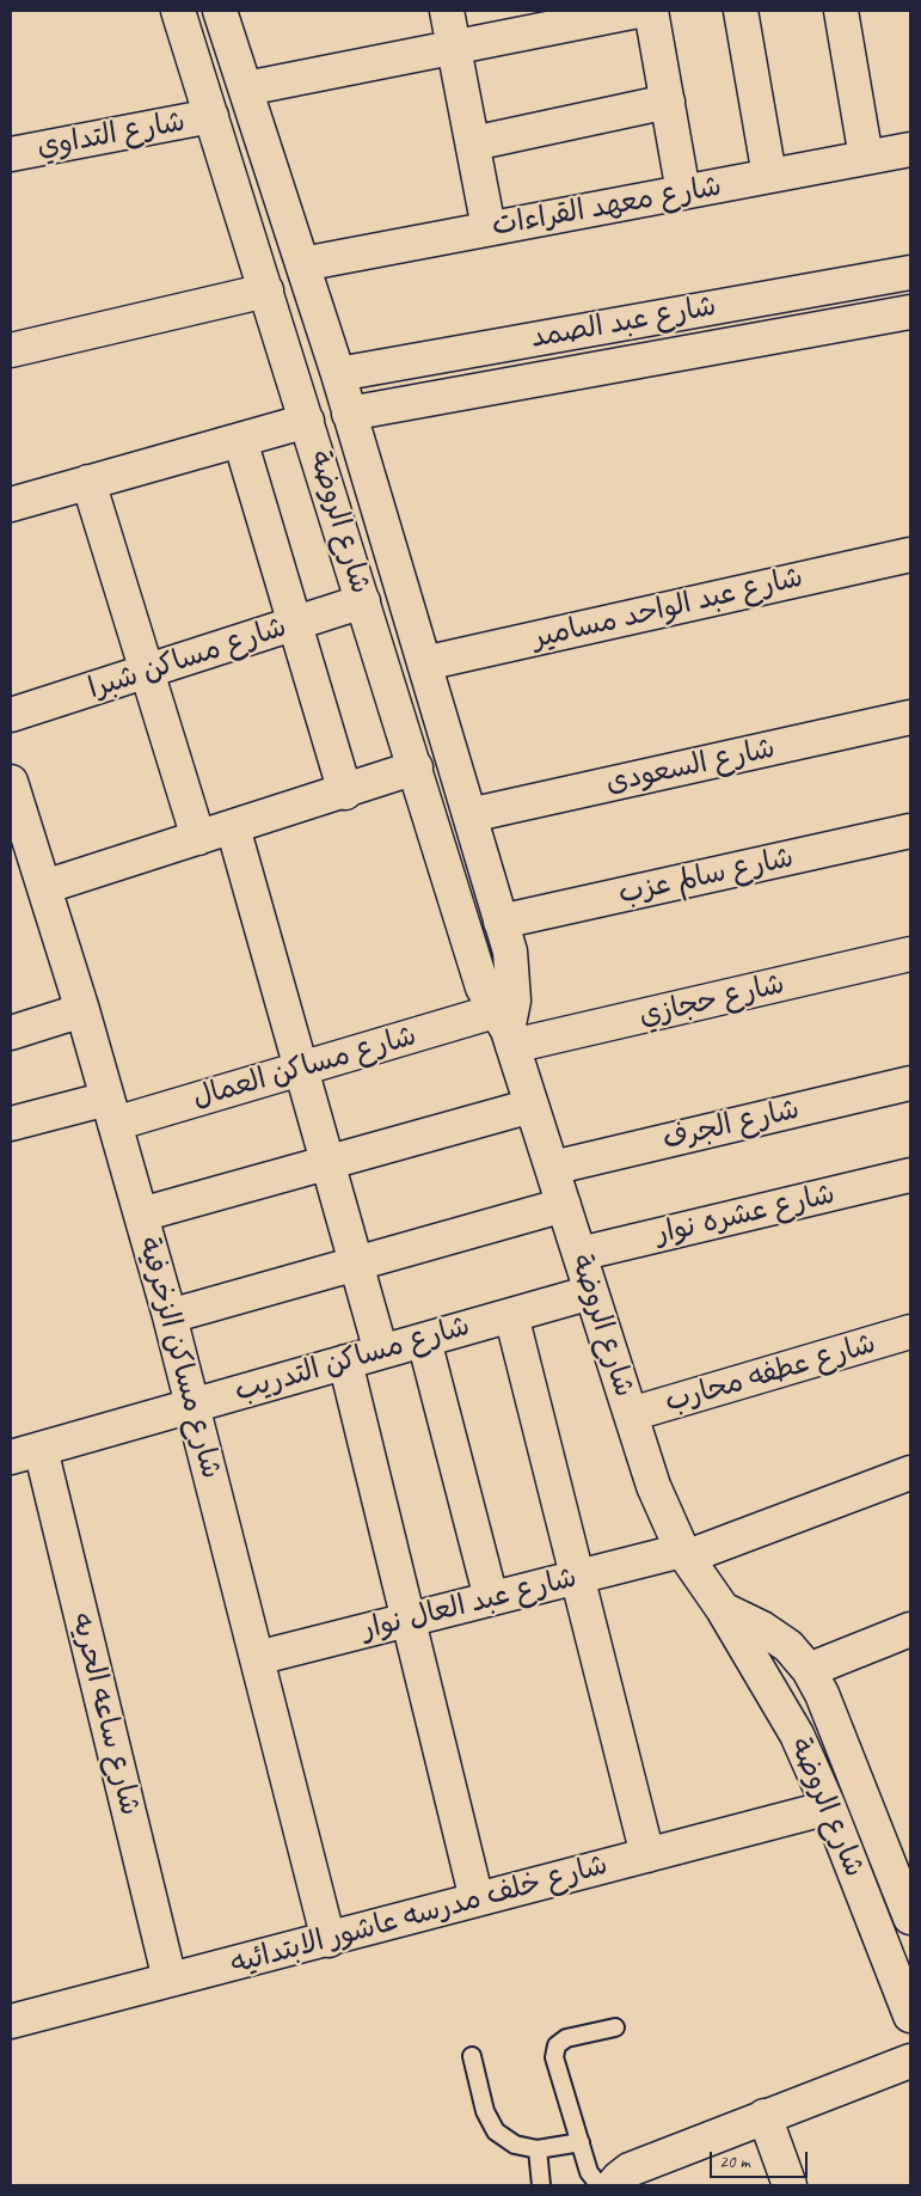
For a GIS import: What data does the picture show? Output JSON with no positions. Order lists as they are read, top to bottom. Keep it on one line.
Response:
{"streets":{"street":["شارع التداوي","شارع معهد القراءات","شارع عبد الصمد","شارع الروضة","شارع عبد الواحد مسامير","شارع مساكن شبرا","شارع السعودى","شارع سالم عزب","شارع حجازي","شارع مساكن العمال","شارع الجرف","شارع عشره نوار","شارع مساكن الزخرفية","شارع مساكن التدريب","شارع عطفه محارب","شارع عبد العال نوار","شارع ساعه الحريه","شارع خلف مدرسه عاشور الابتدائيه"]},"crossings":[["شارع التداوي","شارع الروضة"],["شارع معهد القراءات","شارع الروضة"],["شارع عبد الصمد","شارع الروضة"],["شارع الروضة","شارع عبد الواحد مسامير"],["شارع الروضة","شارع مساكن شبرا"],["شارع الروضة","شارع السعودى"],["شارع الروضة","شارع سالم عزب"],["شارع الروضة","شارع حجازي"],["شارع الروضة","شارع مساكن العمال"],["شارع الروضة","شارع الجرف"],["شارع الروضة","شارع عشره نوار"],["شارع الروضة","شارع مساكن التدريب"],["شارع الروضة","شارع عطفه محارب"],["شارع الروضة","شارع عبد العال نوار"],["شارع الروضة","شارع خلف مدرسه عاشور الابتدائيه"],["شارع حجازي","شارع مساكن العمال"],["شارع مساكن العمال","شارع مساكن الزخرفية"],["شارع مساكن الزخرفية","شارع مساكن التدريب"],["شارع مساكن الزخرفية","شارع عبد العال نوار"],["شارع مساكن الزخرفية","شارع خلف مدرسه عاشور الابتدائيه"],["شارع مساكن التدريب","شارع ساعه الحريه"],["شارع ساعه الحريه","شارع خلف مدرسه عاشور الابتدائيه"]],"scale_bar":"20 m"}
